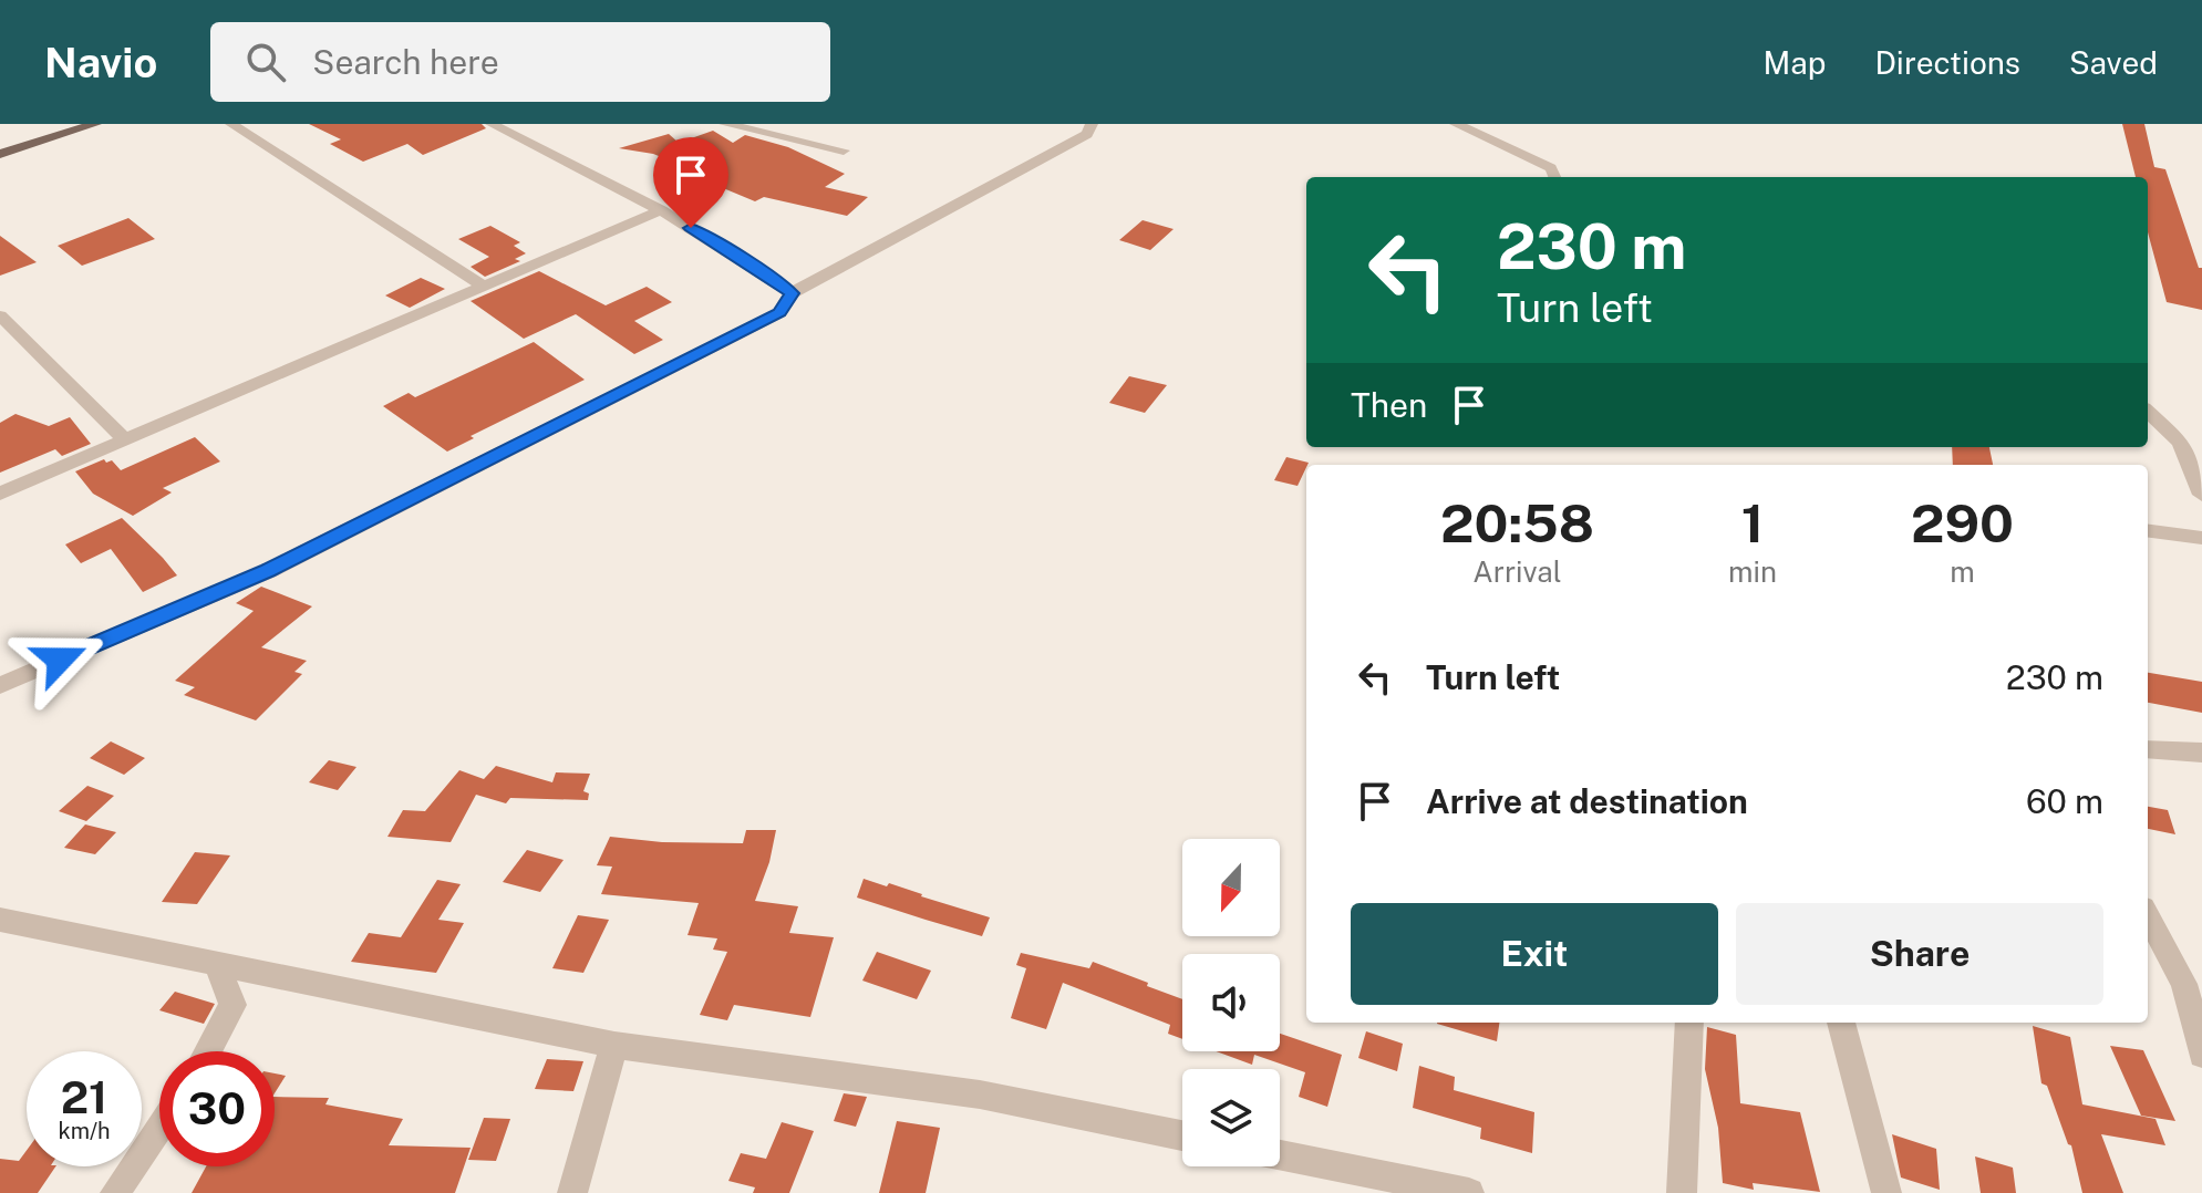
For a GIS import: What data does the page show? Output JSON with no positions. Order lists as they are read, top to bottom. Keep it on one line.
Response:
{"north":"bottom","page":{"header":"Navio","search":"Search here","nav":["Map","Directions","Saved"],"turn":["230 m","Turn left"],"then":"Then","eta":["20:58","Arrival","1","min","290","m"],"list":[{"name":"Turn left","value":"230 m"},{"name":"Arrive at destination","value":"60 m"}],"buttons":["Exit","Share"],"speed":"21 km/h","limit":"30"}}
